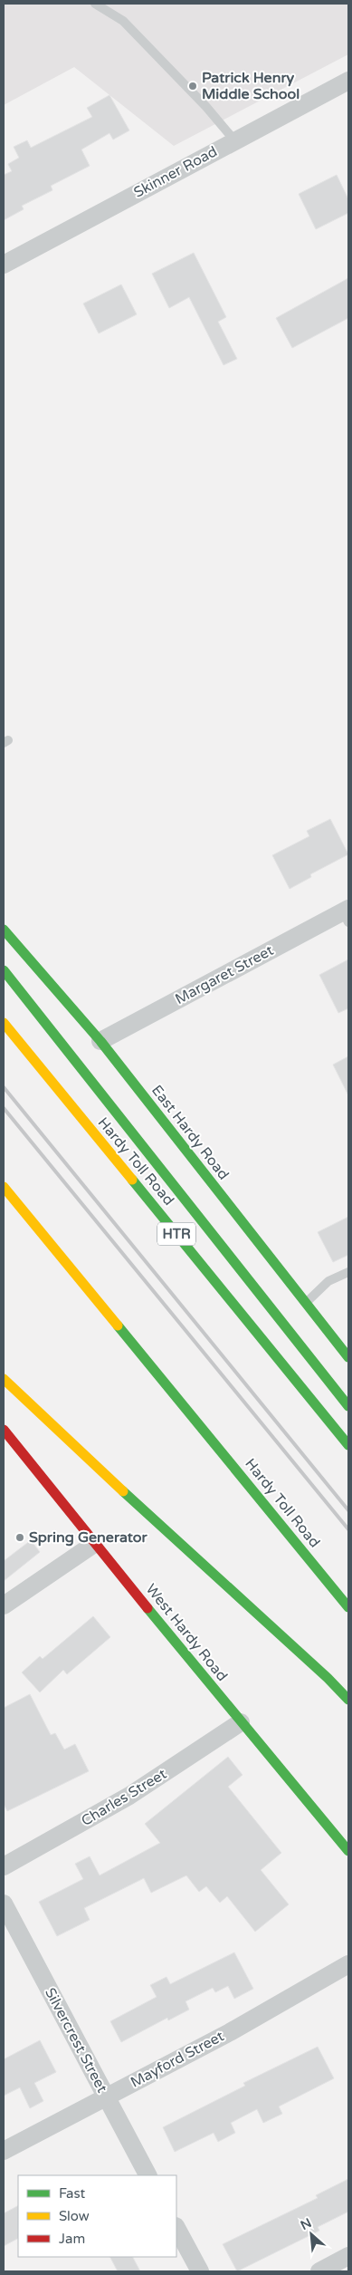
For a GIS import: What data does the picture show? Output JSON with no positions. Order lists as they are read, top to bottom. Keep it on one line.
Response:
{"streets":{"main road":["East Hardy Road","Hardy Toll Road","HTR","West Hardy Road"],"street":["Skinner Road","Margaret Street","Charles Street","Silvercrest Street","Mayford Street"]},"crossings":[["Margaret Street","East Hardy Road"],["West Hardy Road","Charles Street"],["Silvercrest Street","Mayford Street"]],"places":["Patrick Henry Middle School","Spring Generator"],"legend":["Fast","Slow","Jam"],"north":"top left"}
